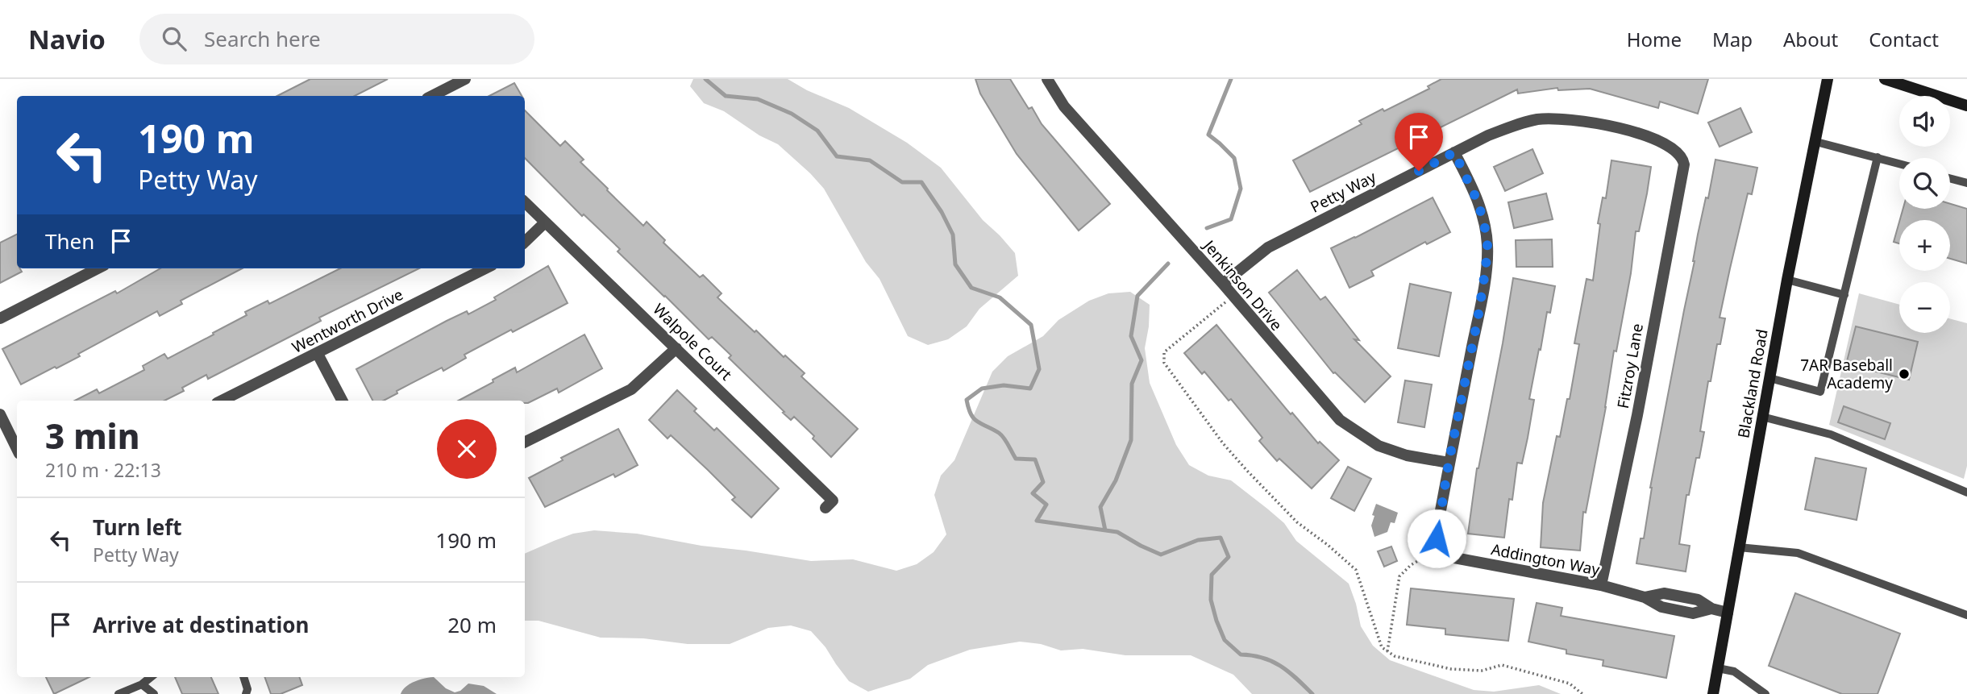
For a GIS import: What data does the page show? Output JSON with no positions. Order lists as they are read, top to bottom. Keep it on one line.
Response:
{"streets":{"street":["Petty Way","Jenkinson Drive","Wentworth Drive","Walpole Court","Fitzroy Lane","Blackland Road","Addington Way"]},"crossings":[["Petty Way","Jenkinson Drive"],["Petty Way","Fitzroy Lane"],["Fitzroy Lane","Addington Way"],["Blackland Road","Addington Way"]],"places":["7AR Baseball Academy"],"page":{"header":"Navio","search":"Search here","nav":["Home","Map","About","Contact"],"map_buttons":["+","−"],"turn":["190 m","Petty Way"],"then":"Then","heading":["3 min","210 m · 22:13"],"list":[{"name":"Turn left","note":"Petty Way","value":"190 m"},{"name":"Arrive at destination","value":"20 m"}]}}
